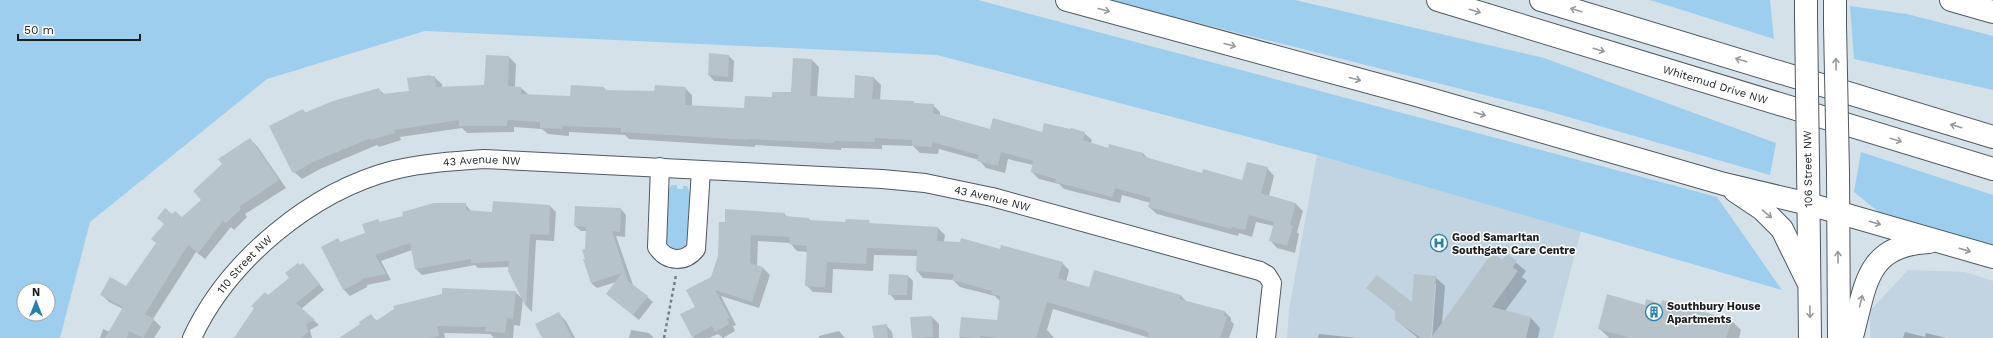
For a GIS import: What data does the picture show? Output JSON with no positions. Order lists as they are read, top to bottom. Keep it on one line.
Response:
{"streets":{"main road":["Whitemud Drive NW","106 Street NW"],"street":["43 Avenue NW","110 Street NW"]},"crossings":[["43 Avenue NW","110 Street NW"]],"places":{"hospital":["Good Samaritan Southgate Care Centre"],"building":["Southbury House Apartments"]},"scale_bar":"50 m","north":"top"}
